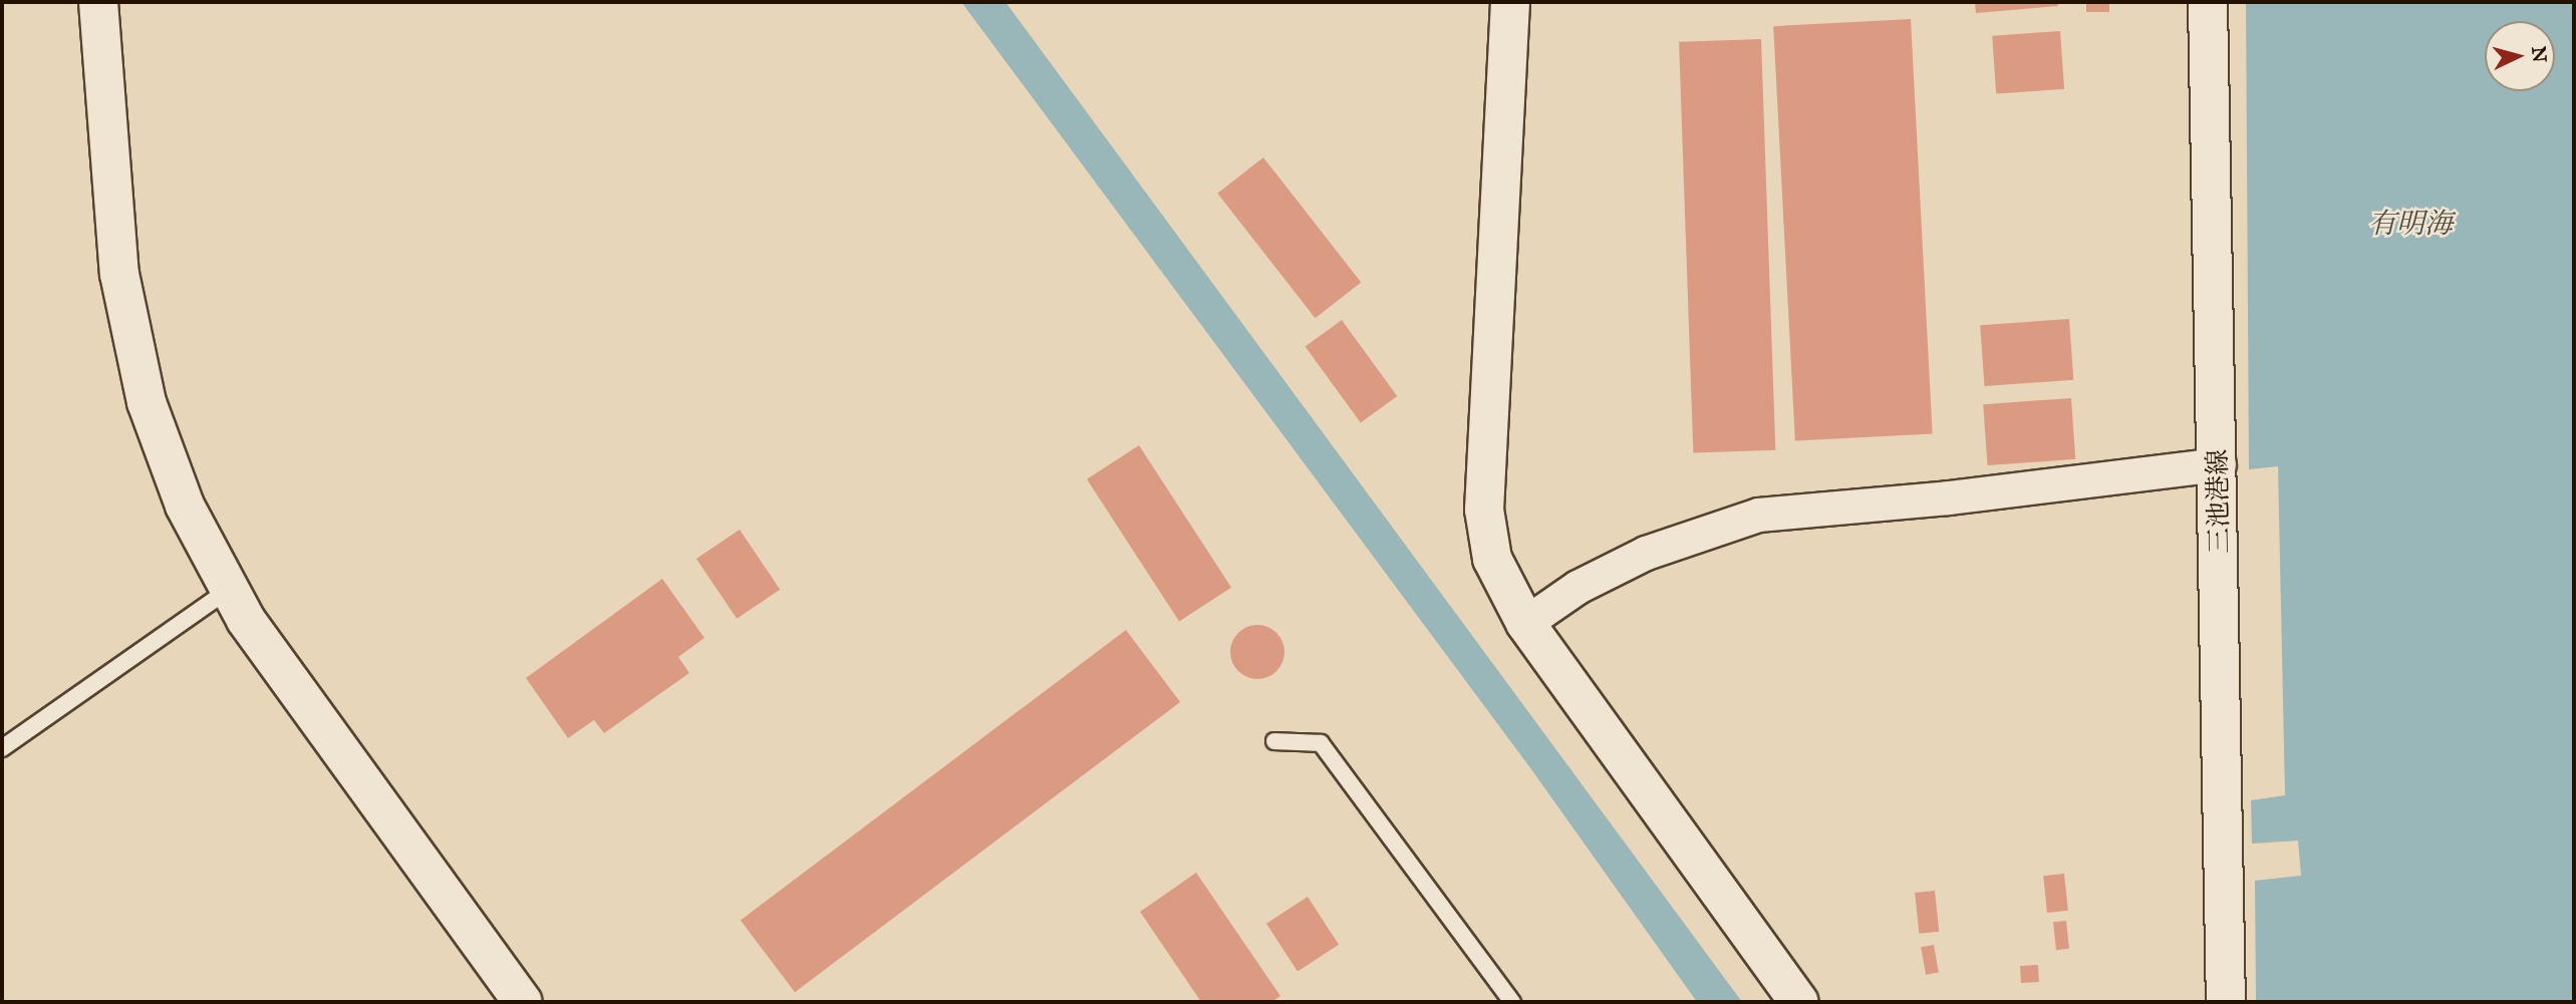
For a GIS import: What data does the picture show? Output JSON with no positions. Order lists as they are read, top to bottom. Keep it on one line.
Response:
{"streets":{"street":["三池港線"]},"water":["有明海"],"north":"right"}
